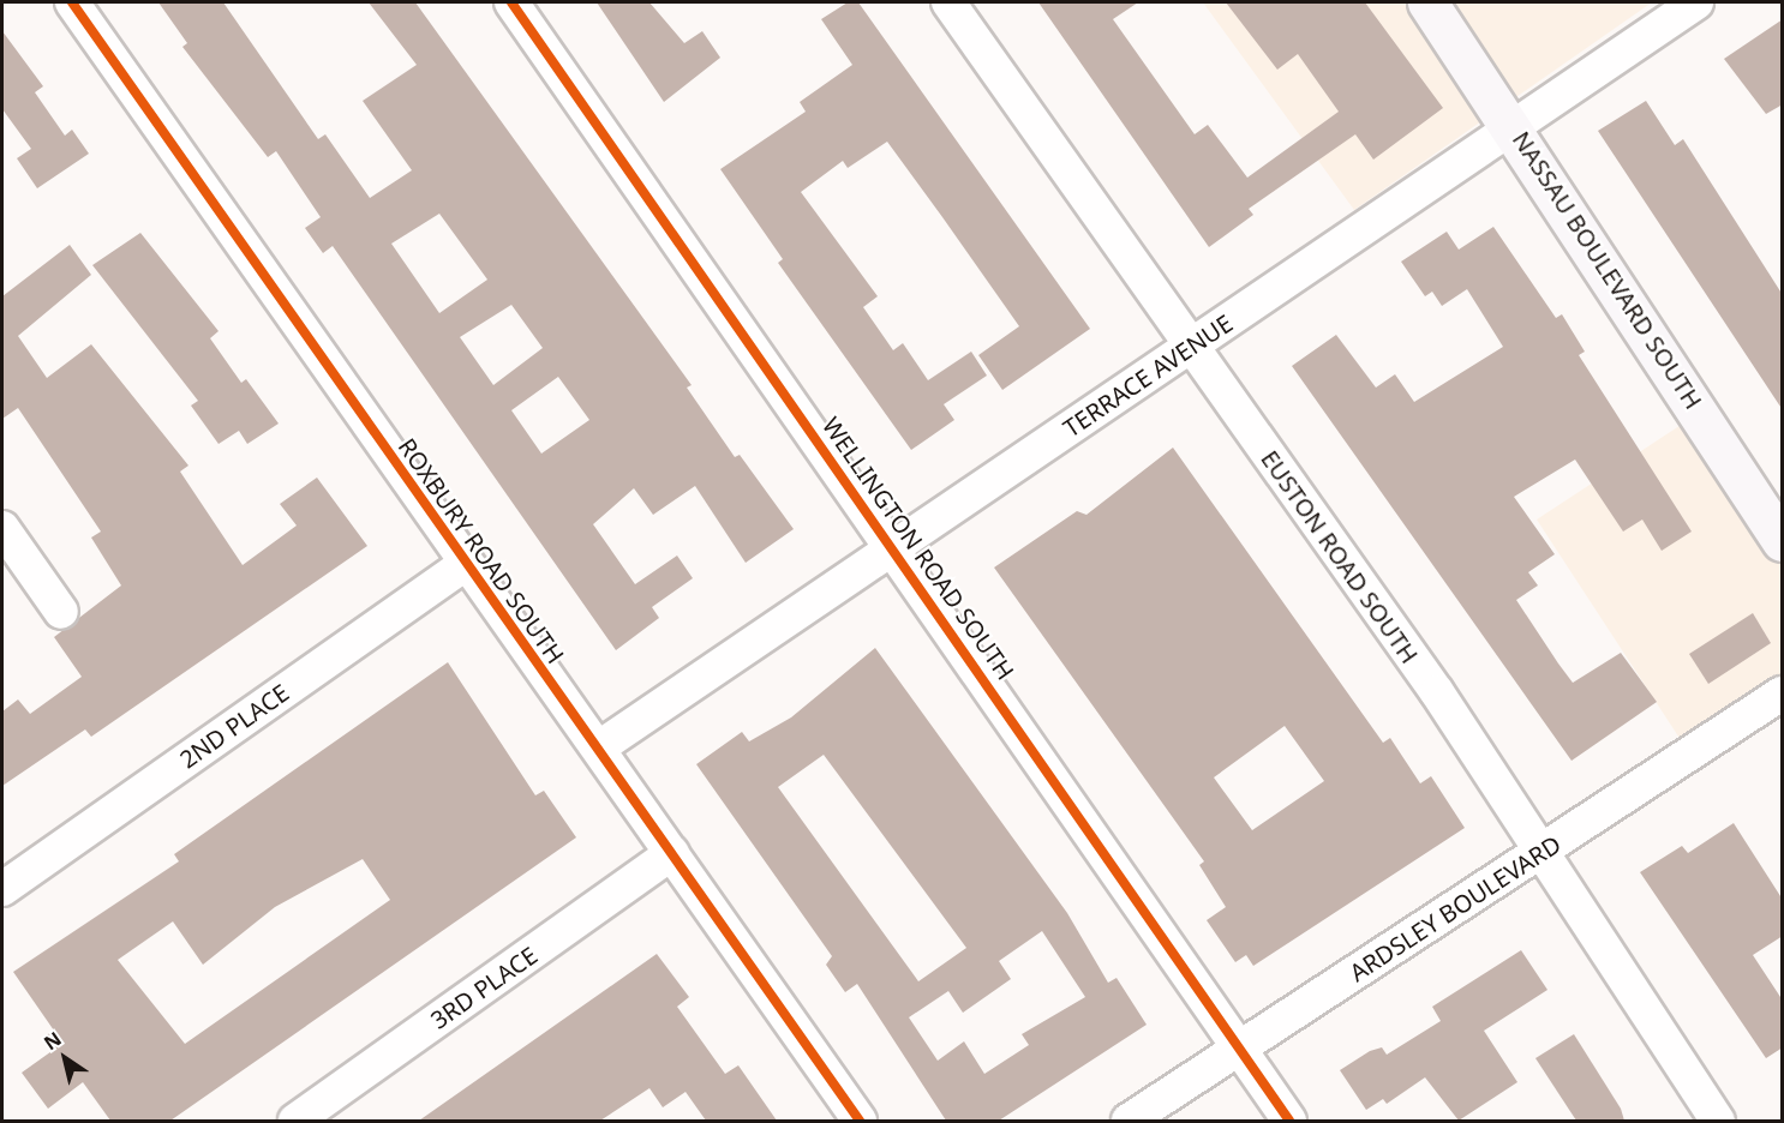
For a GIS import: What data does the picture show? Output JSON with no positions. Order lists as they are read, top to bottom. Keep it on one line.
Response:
{"streets":{"main road":["NASSAU BOULEVARD SOUTH"],"street":["TERRACE AVENUE","WELLINGTON ROAD SOUTH","ROXBURY ROAD SOUTH","EUSTON ROAD SOUTH","2ND PLACE","ARDSLEY BOULEVARD","3RD PLACE"]},"crossings":[["NASSAU BOULEVARD SOUTH","TERRACE AVENUE"],["TERRACE AVENUE","WELLINGTON ROAD SOUTH"],["TERRACE AVENUE","ROXBURY ROAD SOUTH"],["TERRACE AVENUE","EUSTON ROAD SOUTH"],["WELLINGTON ROAD SOUTH","ARDSLEY BOULEVARD"],["ROXBURY ROAD SOUTH","2ND PLACE"],["ROXBURY ROAD SOUTH","3RD PLACE"],["EUSTON ROAD SOUTH","ARDSLEY BOULEVARD"]],"north":"top left"}
